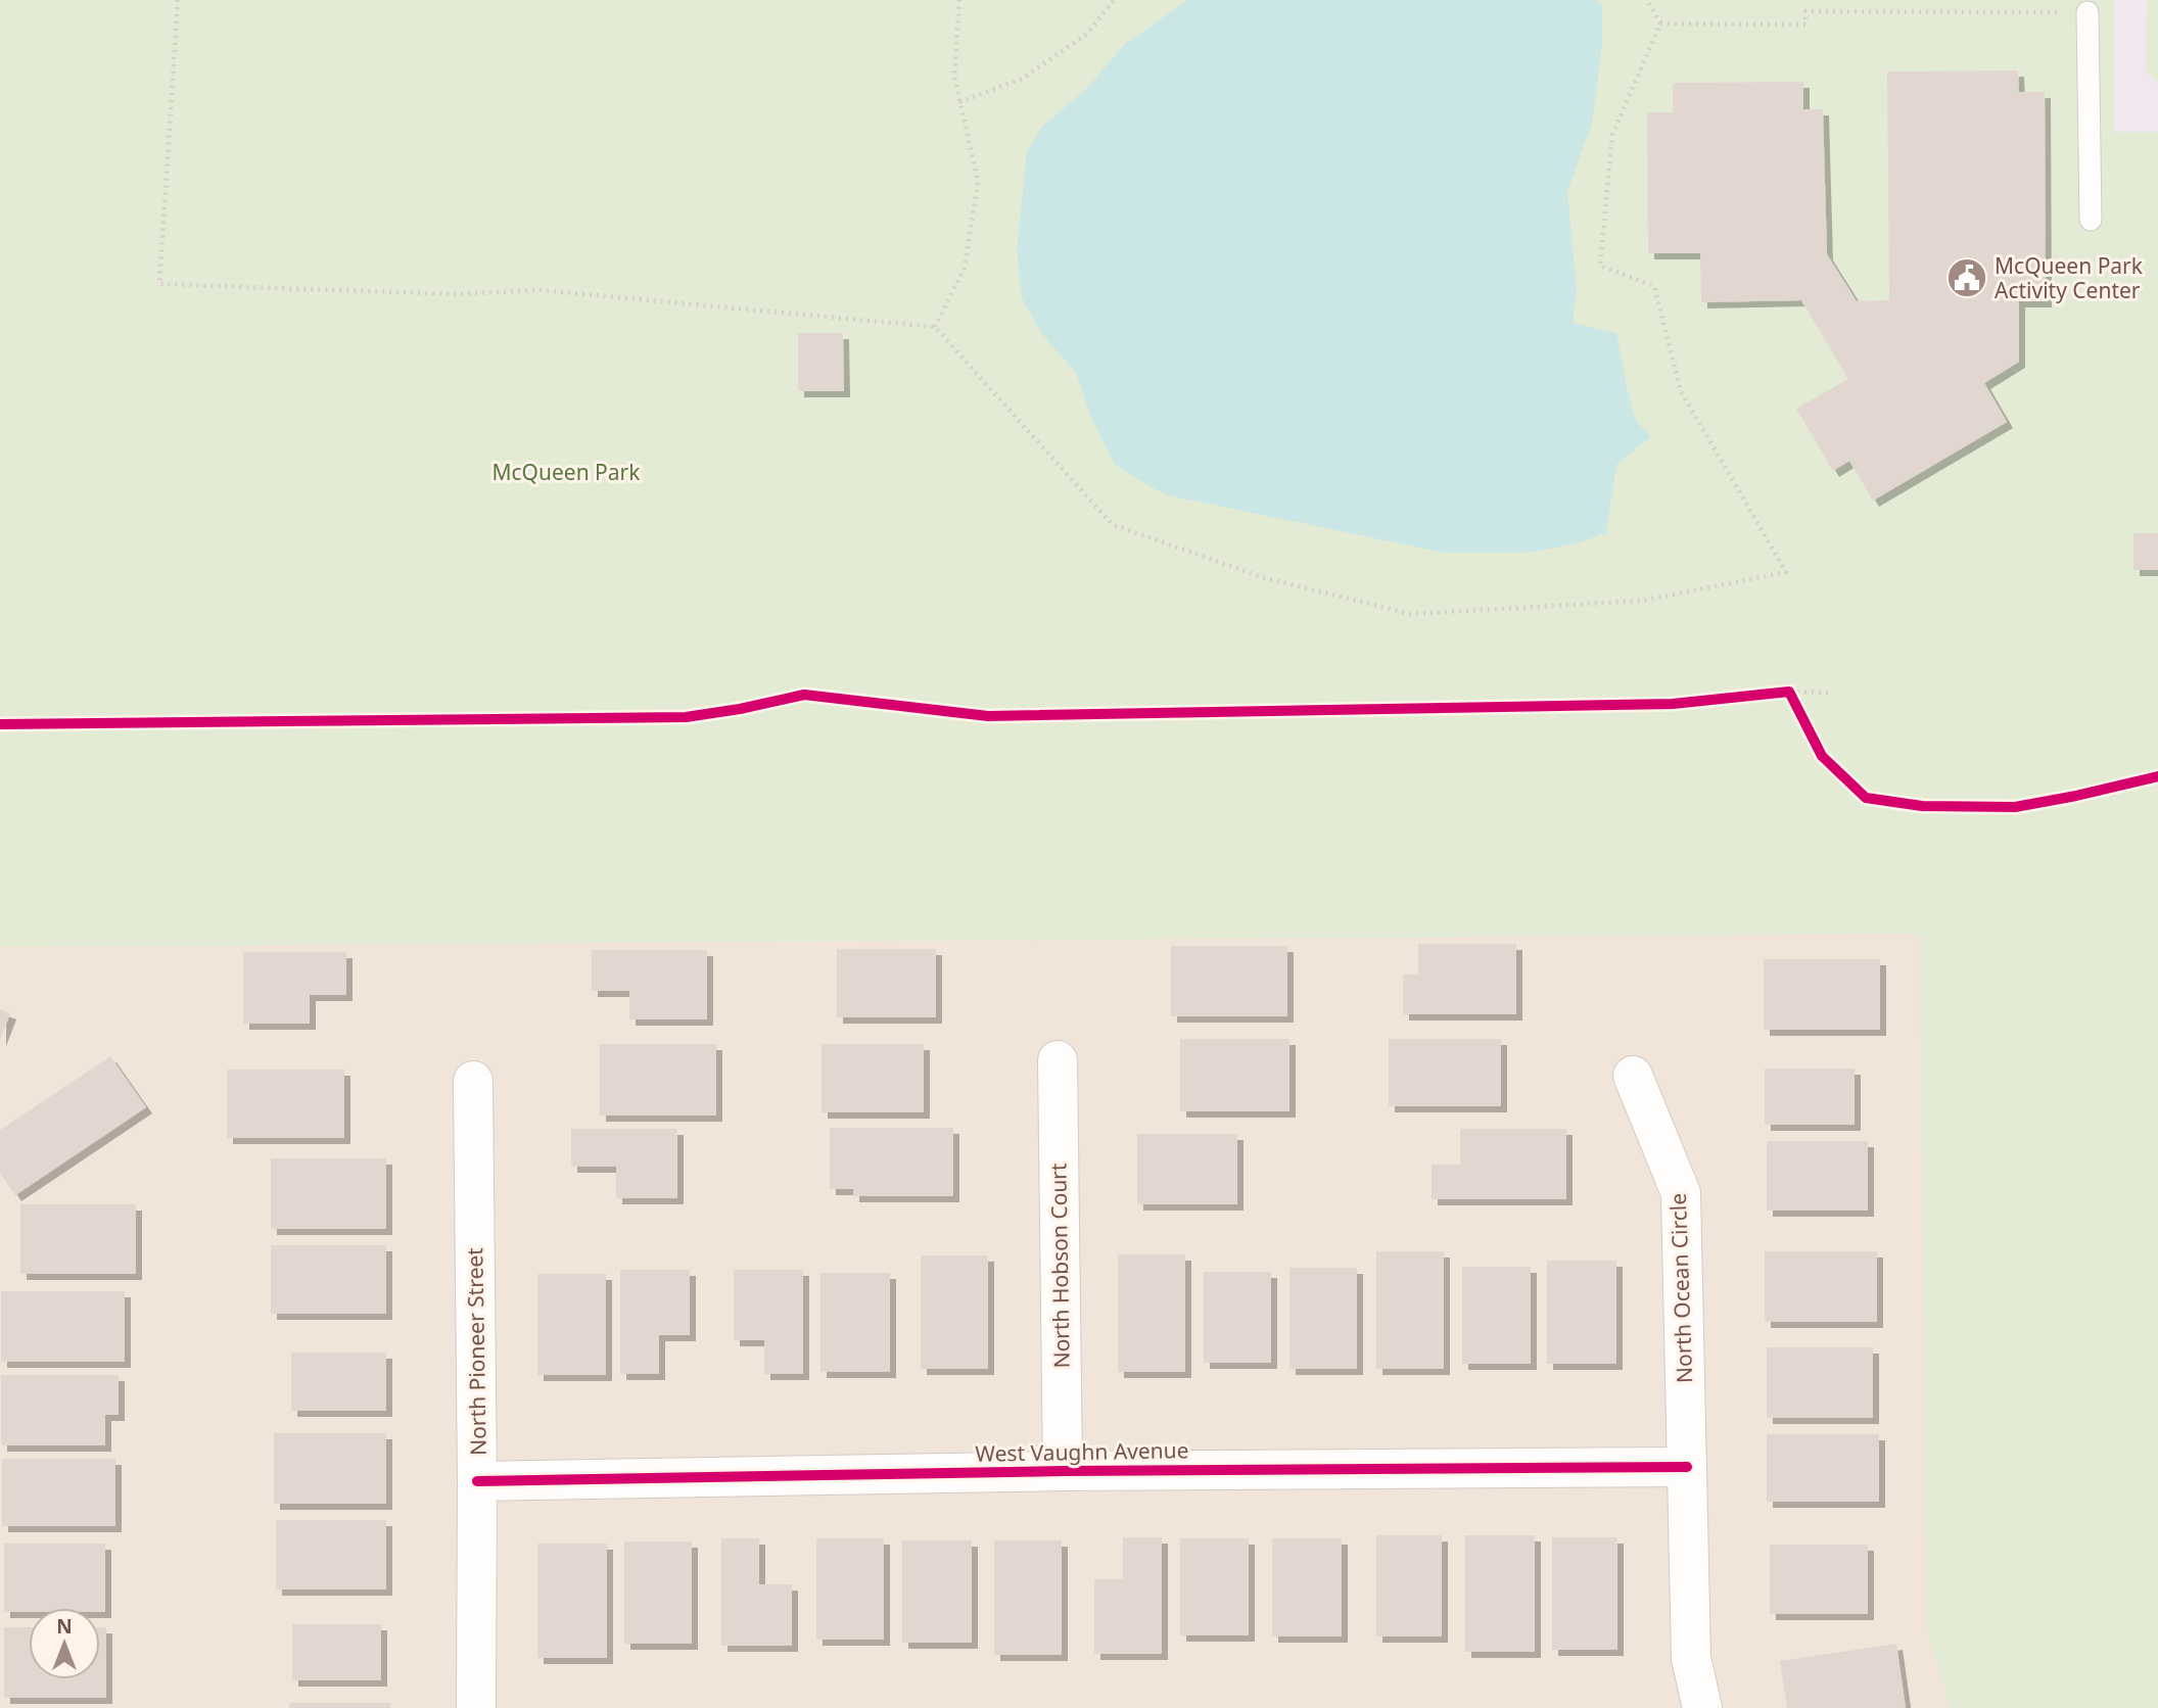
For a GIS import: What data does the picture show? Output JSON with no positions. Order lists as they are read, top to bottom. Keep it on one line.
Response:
{"streets":{"street":["North Hobson Court","North Ocean Circle","North Pioneer Street","West Vaughn Avenue"]},"crossings":[["North Hobson Court","West Vaughn Avenue"],["North Ocean Circle","West Vaughn Avenue"],["North Pioneer Street","West Vaughn Avenue"]],"parks":["McQueen Park"],"places":{"public building":["McQueen Park Activity Center"]},"north":"top"}
